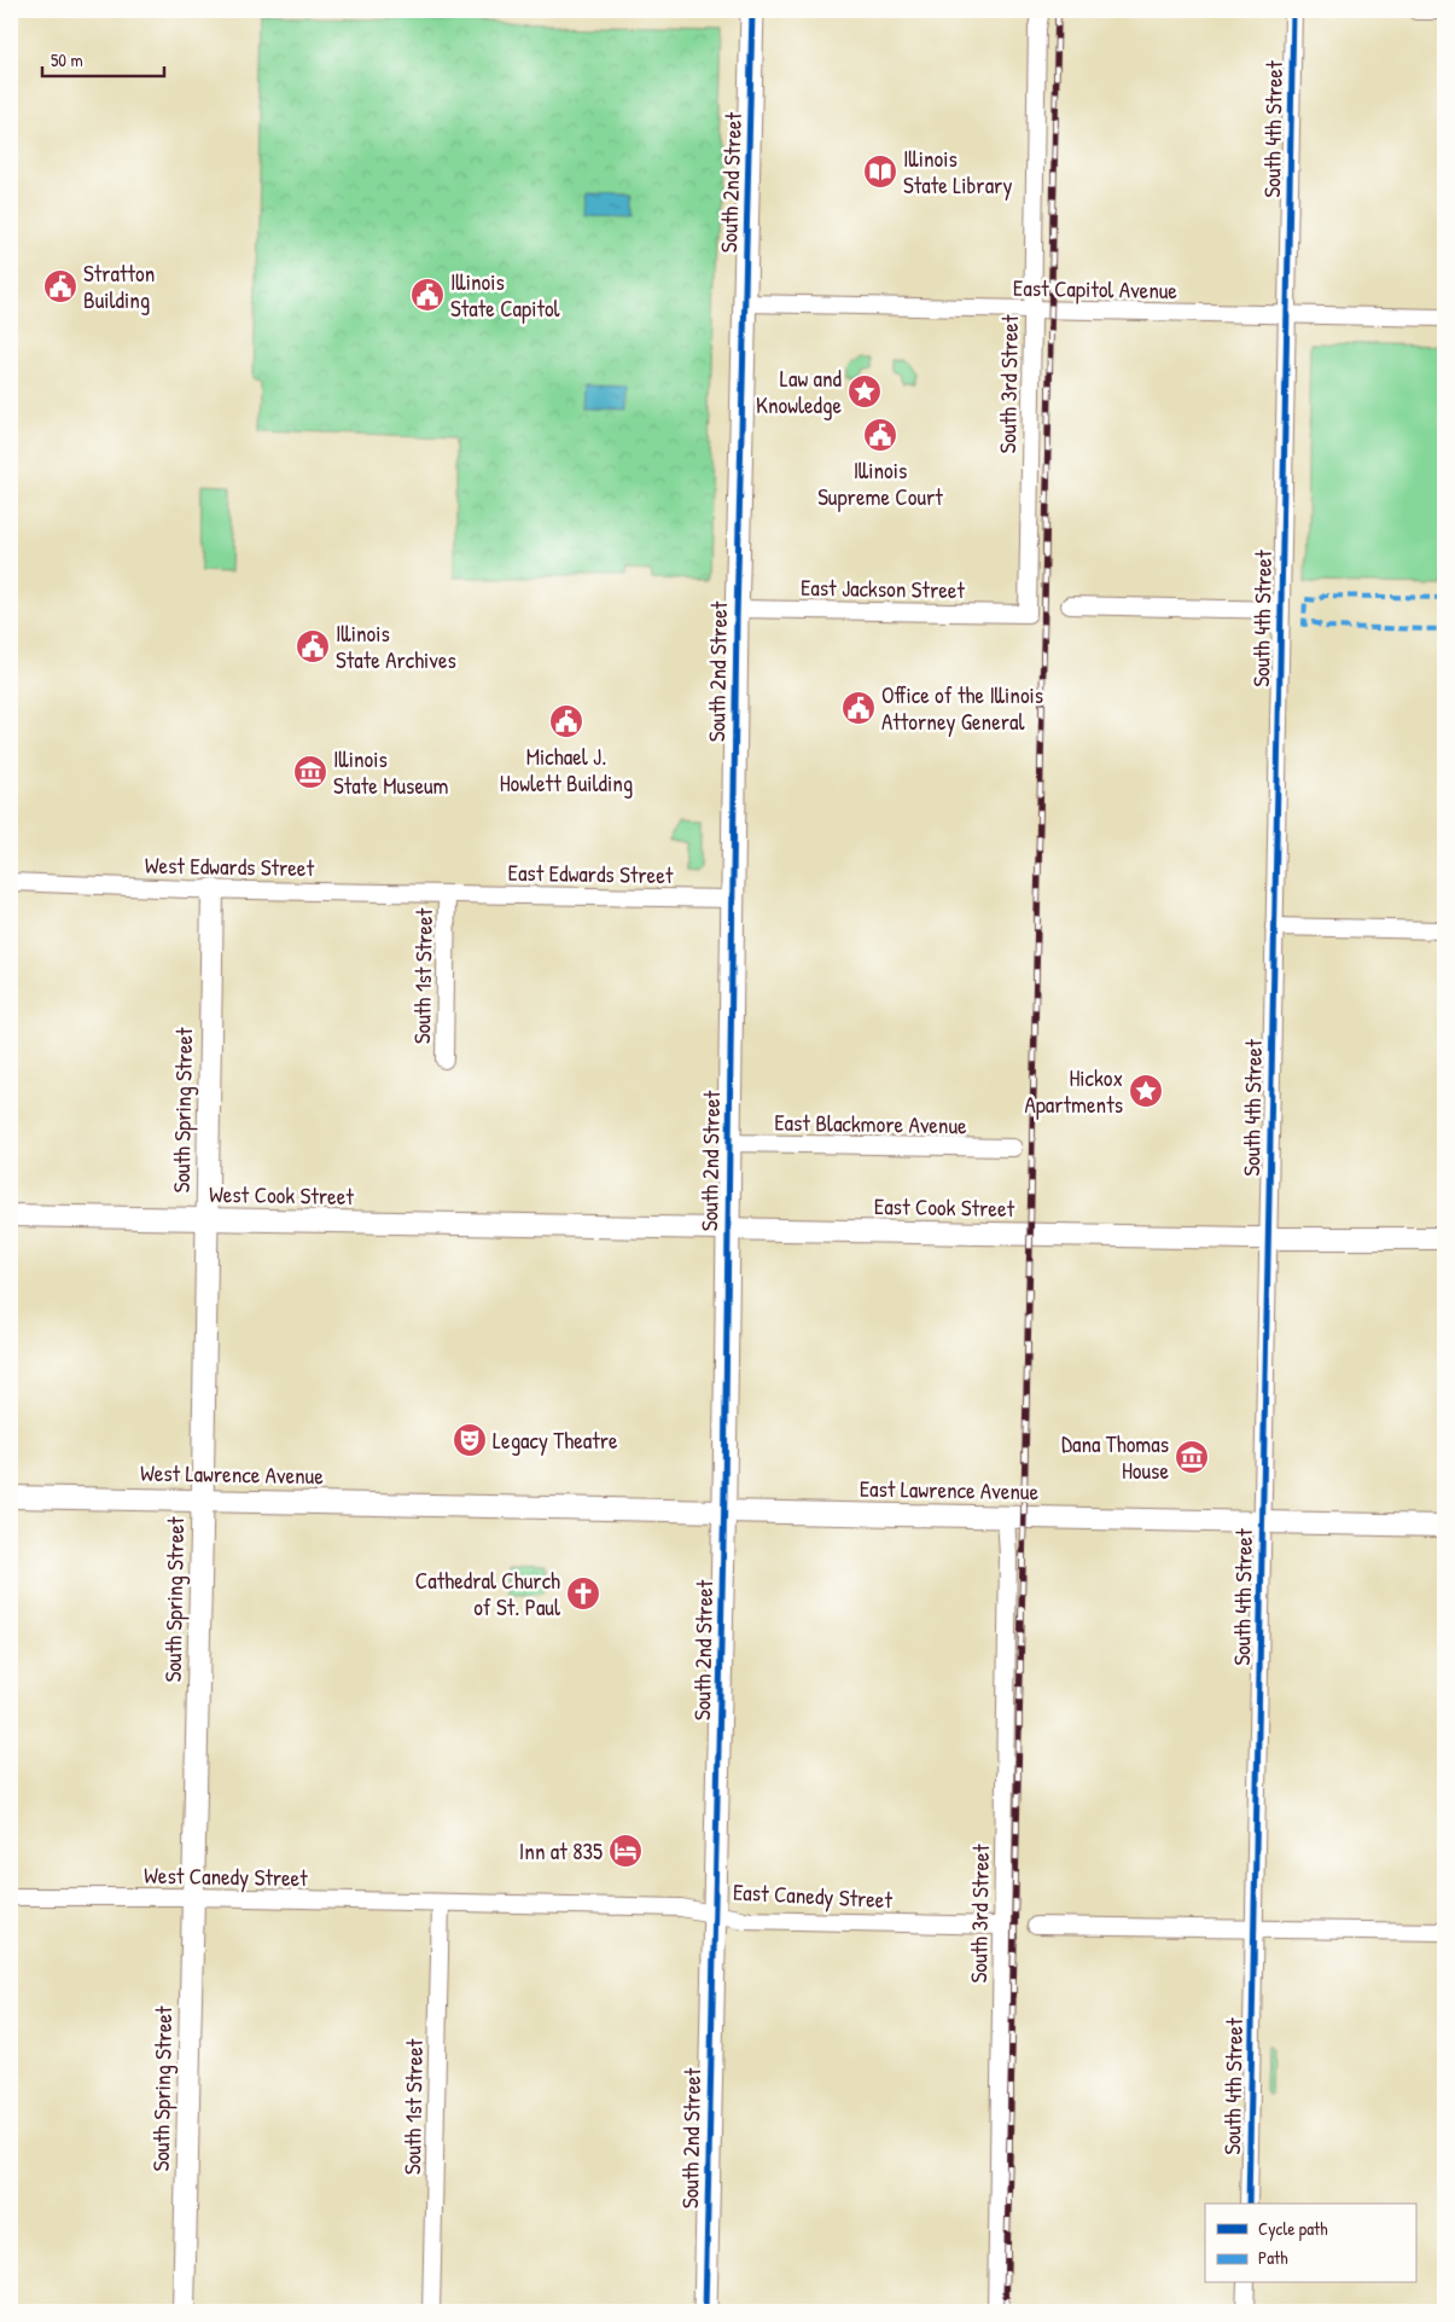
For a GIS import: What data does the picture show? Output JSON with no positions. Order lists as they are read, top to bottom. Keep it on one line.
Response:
{"streets":{"main road":["South 2nd Street"],"street":["South 4th Street","East Capitol Avenue","South 3rd Street","East Jackson Street","West Edwards Street","East Edwards Street","South 1st Street","South Spring Street","East Blackmore Avenue","West Cook Street","East Cook Street","West Lawrence Avenue","East Lawrence Avenue","West Canedy Street","East Canedy Street"]},"crossings":[["South 4th Street","East Capitol Avenue"],["South 4th Street","East Cook Street"],["South 4th Street","East Lawrence Avenue"],["South 2nd Street","East Capitol Avenue"],["South 2nd Street","East Jackson Street"],["South 2nd Street","East Edwards Street"],["South 2nd Street","East Blackmore Avenue"],["South 2nd Street","East Cook Street"],["South 2nd Street","East Lawrence Avenue"],["South 2nd Street","East Canedy Street"],["East Capitol Avenue","South 3rd Street"],["South 3rd Street","East Jackson Street"],["South 3rd Street","East Lawrence Avenue"],["South 3rd Street","East Canedy Street"],["West Edwards Street","East Edwards Street"],["West Edwards Street","South 1st Street"],["West Edwards Street","South Spring Street"],["East Edwards Street","South 1st Street"],["South 1st Street","West Canedy Street"],["South 1st Street","East Canedy Street"],["South Spring Street","West Cook Street"],["South Spring Street","West Lawrence Avenue"],["South Spring Street","West Canedy Street"],["West Cook Street","East Cook Street"],["West Lawrence Avenue","East Lawrence Avenue"],["West Canedy Street","East Canedy Street"]],"places":{"library":["Illinois State Library"],"public building":["Stratton Building","Illinois State Capitol","Illinois Supreme Court","Illinois State Archives","Office of the Illinois Attorney General","Michael J. Howlett Building"],"place":["Law and Knowledge","Hickox Apartments"],"museum":["Illinois State Museum","Dana Thomas House"],"theatre":["Legacy Theatre"],"church":["Cathedral Church of St. Paul"],"hotel":["Inn at 835"]},"legend":["Cycle path","Path"],"scale_bar":"50 m"}
